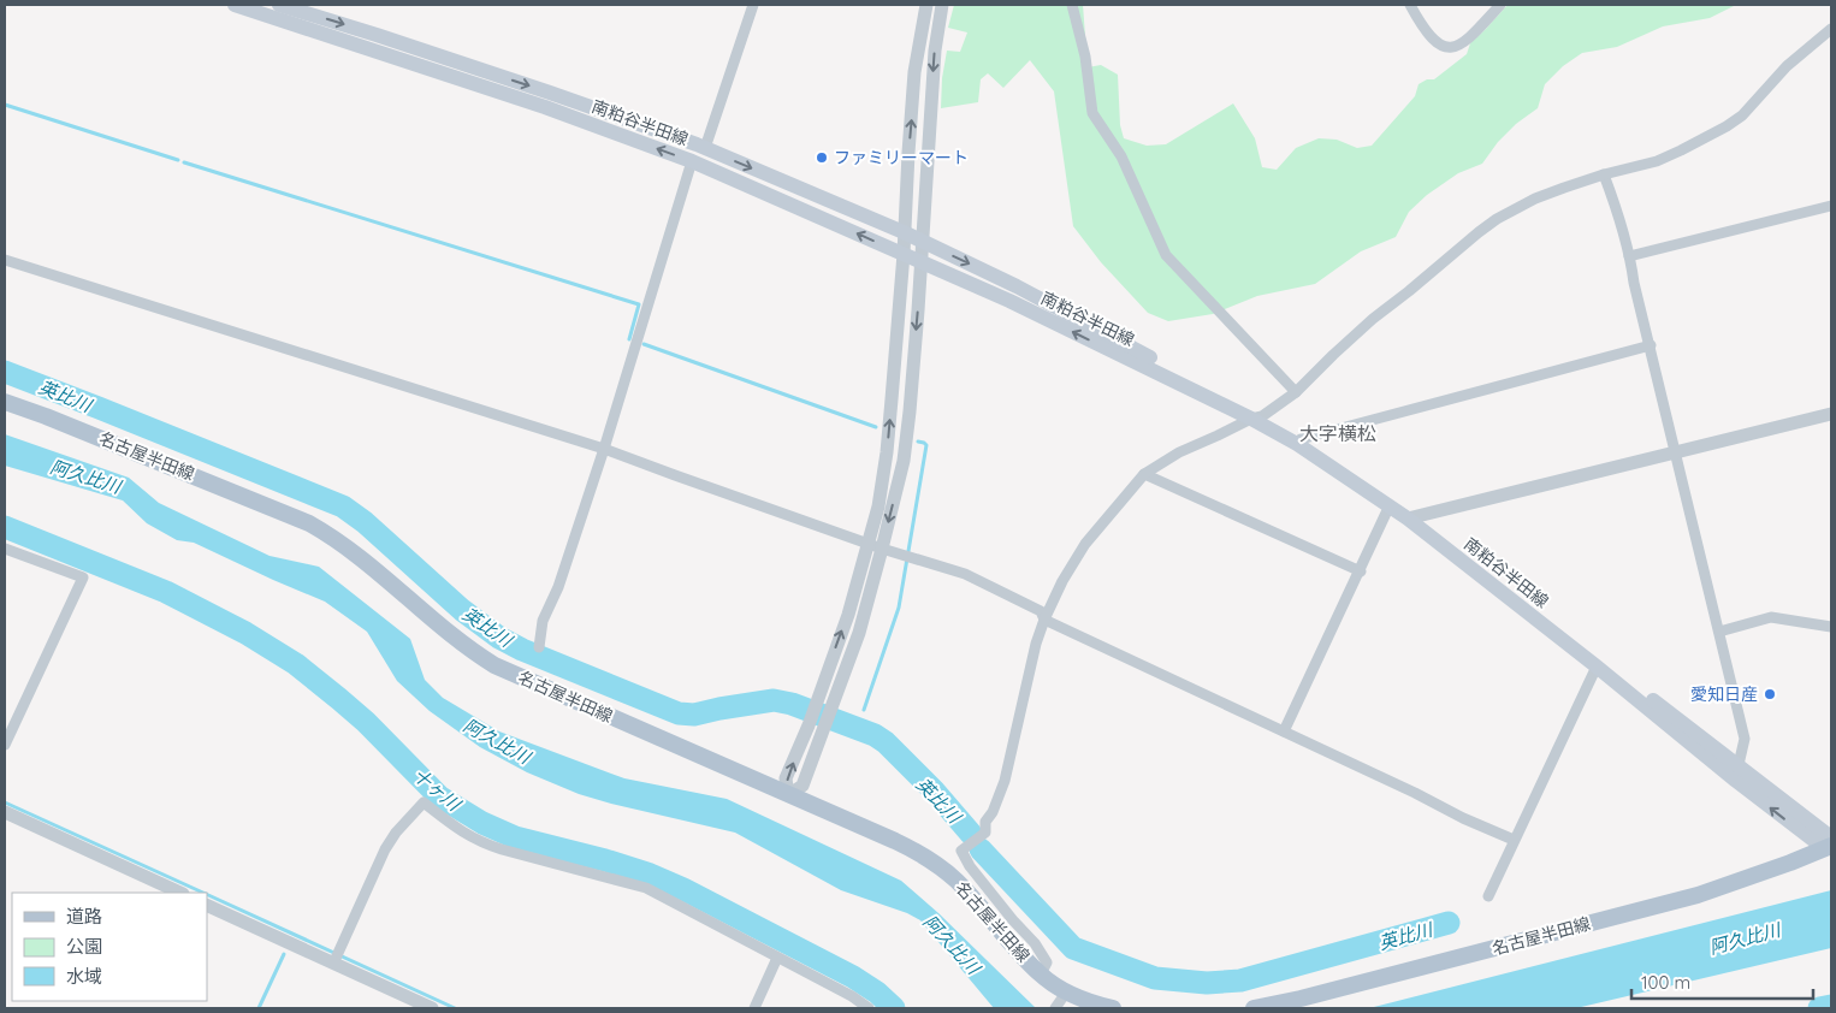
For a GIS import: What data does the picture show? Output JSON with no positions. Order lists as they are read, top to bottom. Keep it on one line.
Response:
{"streets":{"main road":["南粕谷半田線","名古屋半田線"]},"crossings":[["南粕谷半田線","名古屋半田線"]],"districts":["大字横松"],"water":["英比川","阿久比川","十ヶ川"],"places":["ファミリーマート","愛知日産"],"legend":["道路","公園","水域"],"scale_bar":"100 m"}
